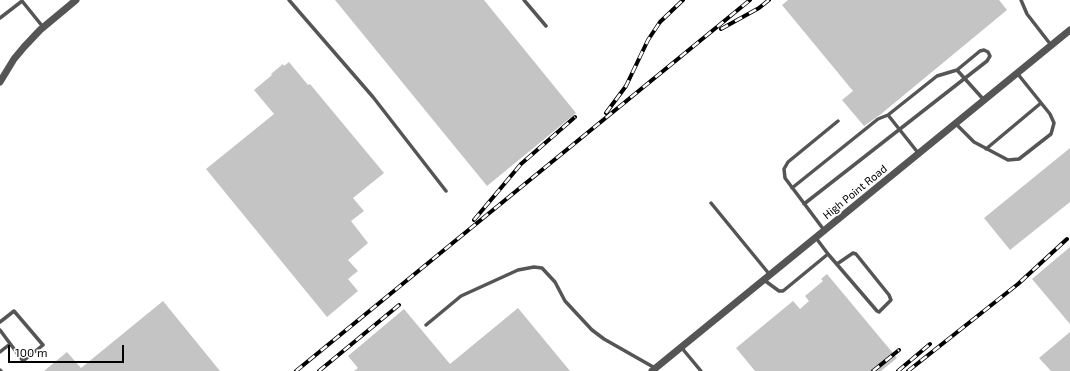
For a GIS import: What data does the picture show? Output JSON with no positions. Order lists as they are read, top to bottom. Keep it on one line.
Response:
{"streets":{"street":["High Point Road"]},"scale_bar":"100 m"}
